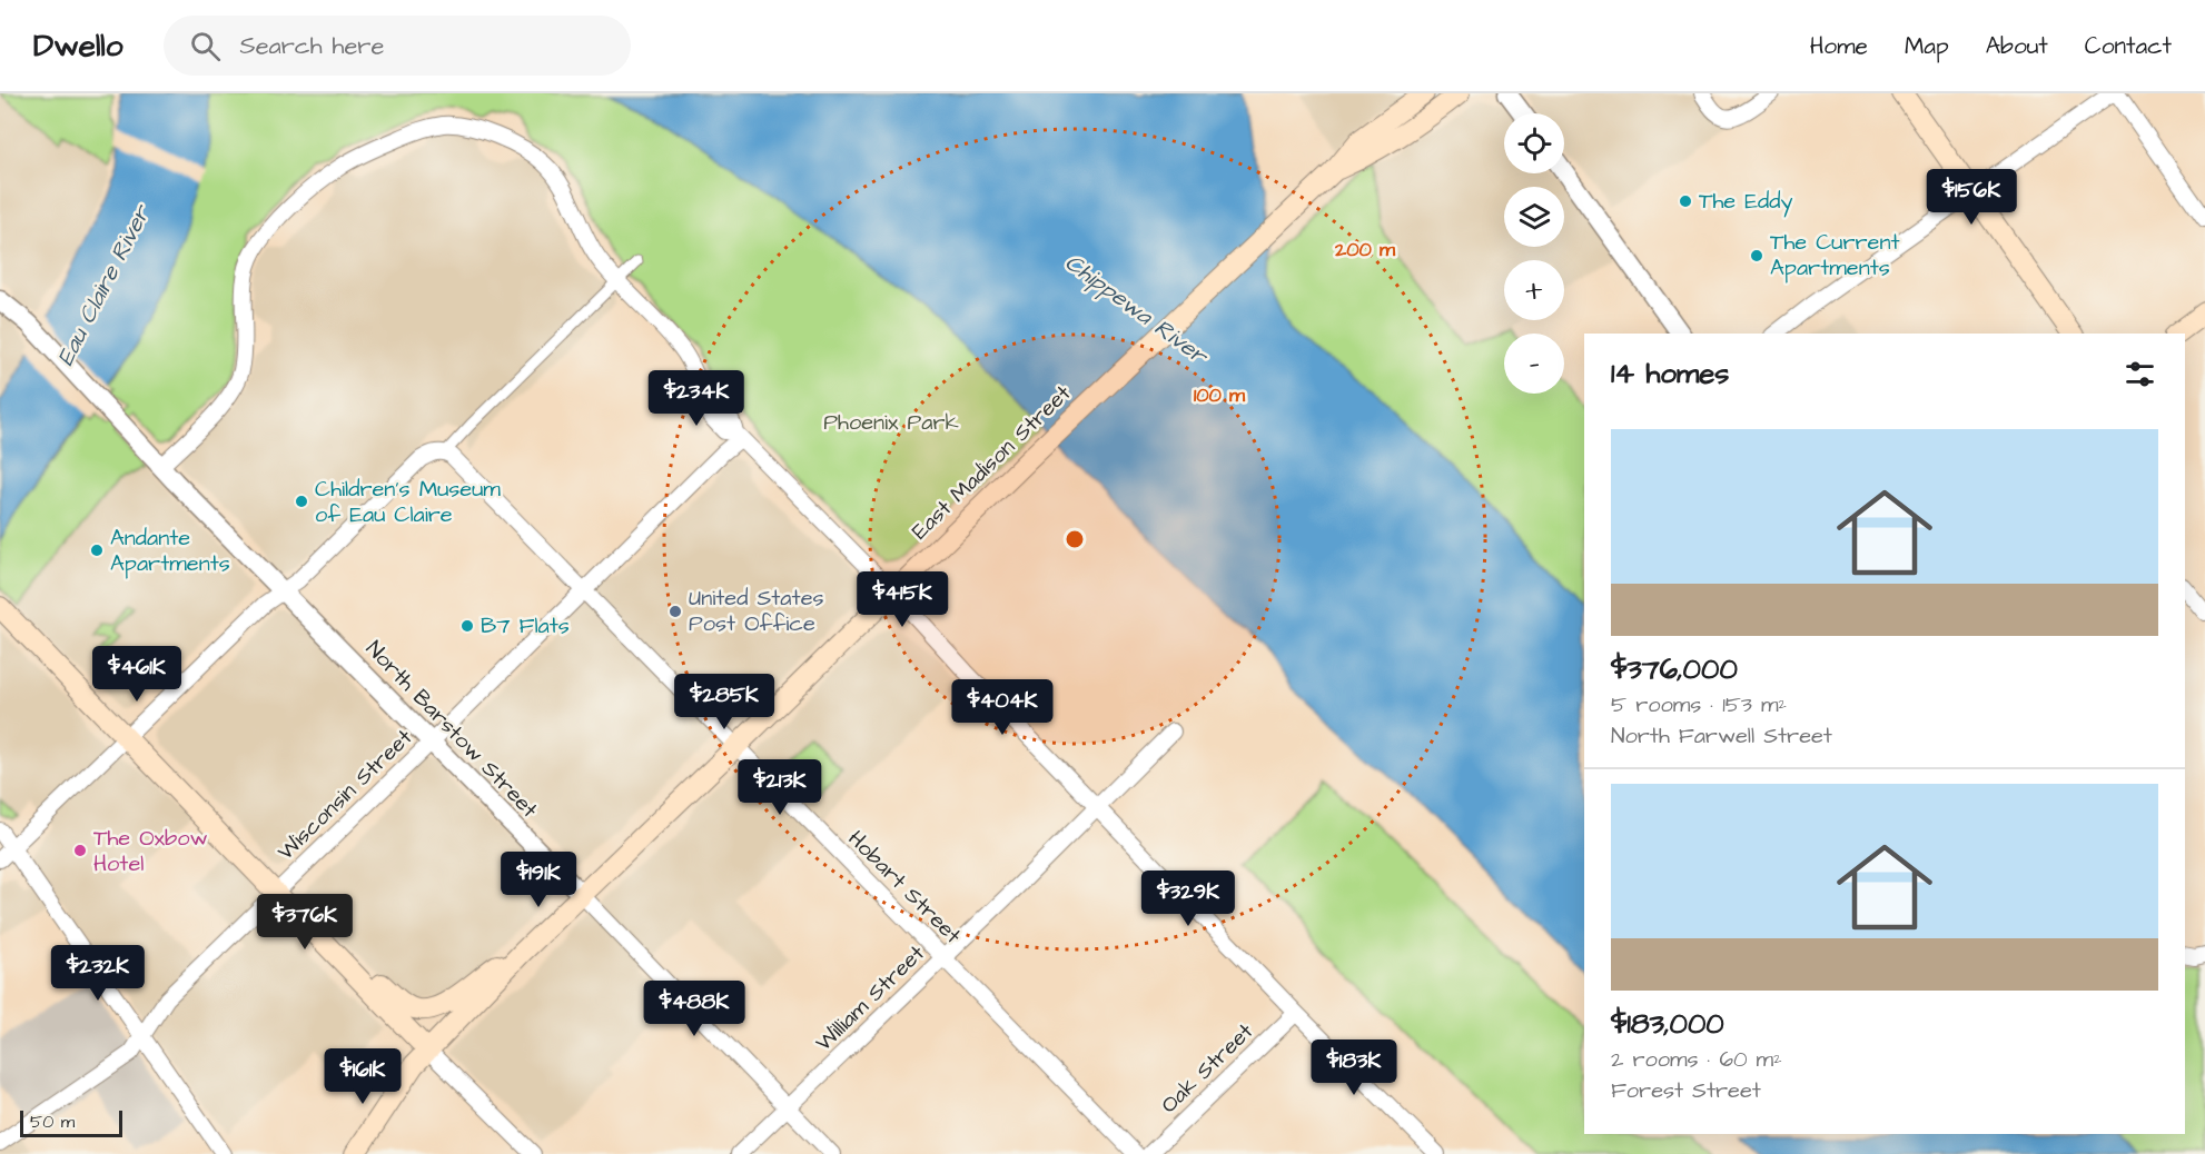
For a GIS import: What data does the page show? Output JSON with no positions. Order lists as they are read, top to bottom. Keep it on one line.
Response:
{"streets":{"main road":["East Madison Street"],"street":["North Barstow Street","Wisconsin Street","Hobart Street","William Street","Oak Street"]},"crossings":[["East Madison Street","North Barstow Street"],["East Madison Street","Hobart Street"],["North Barstow Street","Wisconsin Street"],["North Barstow Street","William Street"],["Wisconsin Street","Hobart Street"],["Hobart Street","William Street"]],"water":["Eau Claire River","Chippewa River"],"parks":["Phoenix Park"],"places":["The Eddy","The Current Apartments","Children’s Museum of Eau Claire","Andante Apartments","United States Post Office","B7 Flats","The Oxbow Hotel"],"scale_bar":"50 m","page":{"header":"Dwello","search":"Search here","nav":["Home","Map","About","Contact"],"map_buttons":["+","−"],"price":["$156K","$234K","$415K","$461K","$285K","$404K","$213K","$191K","$329K","$376K","$232K","$488K","$183K","$161K"],"heading":"14 homes","list":[{"name":"$376,000","note":"5 rooms · 153 m² · North Farwell Street"},{"name":"$183,000","note":"2 rooms · 60 m² · Forest Street"}],"scale":"50 m"},"rings":["200 m","100 m"]}
